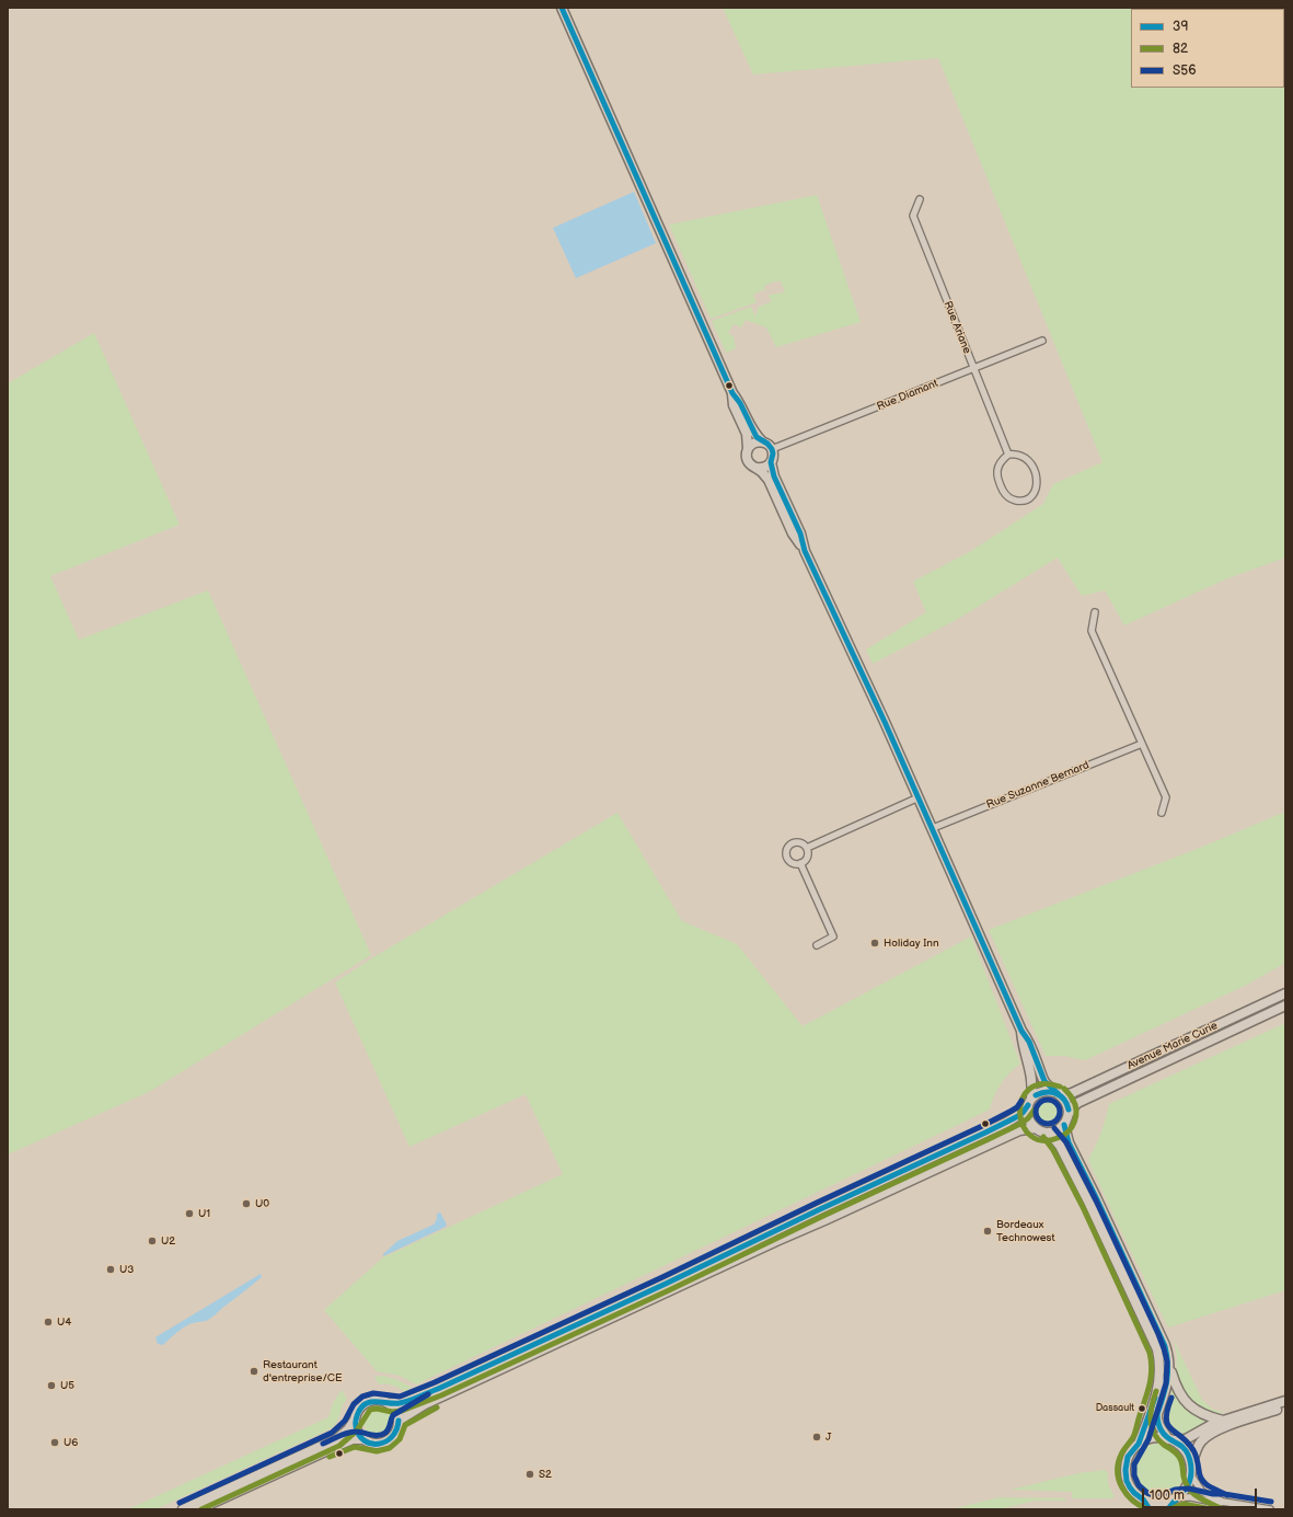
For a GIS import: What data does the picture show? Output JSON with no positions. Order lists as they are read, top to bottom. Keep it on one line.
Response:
{"streets":{"main road":["Avenue Marie Curie"],"street":["Rue Ariane","Rue Diamant","Rue Suzanne Bernard"]},"crossings":[["Rue Ariane","Rue Diamant"]],"places":["Holiday Inn","U0","U1","Bordeaux Technowest","U2","U3","U4","Restaurant d'entreprise/CE","U5","Dassault","J","U6","S2"],"lines":["transit line 39","transit line 82","transit line S56"],"legend":["39","82","S56"],"scale_bar":"100 m"}
